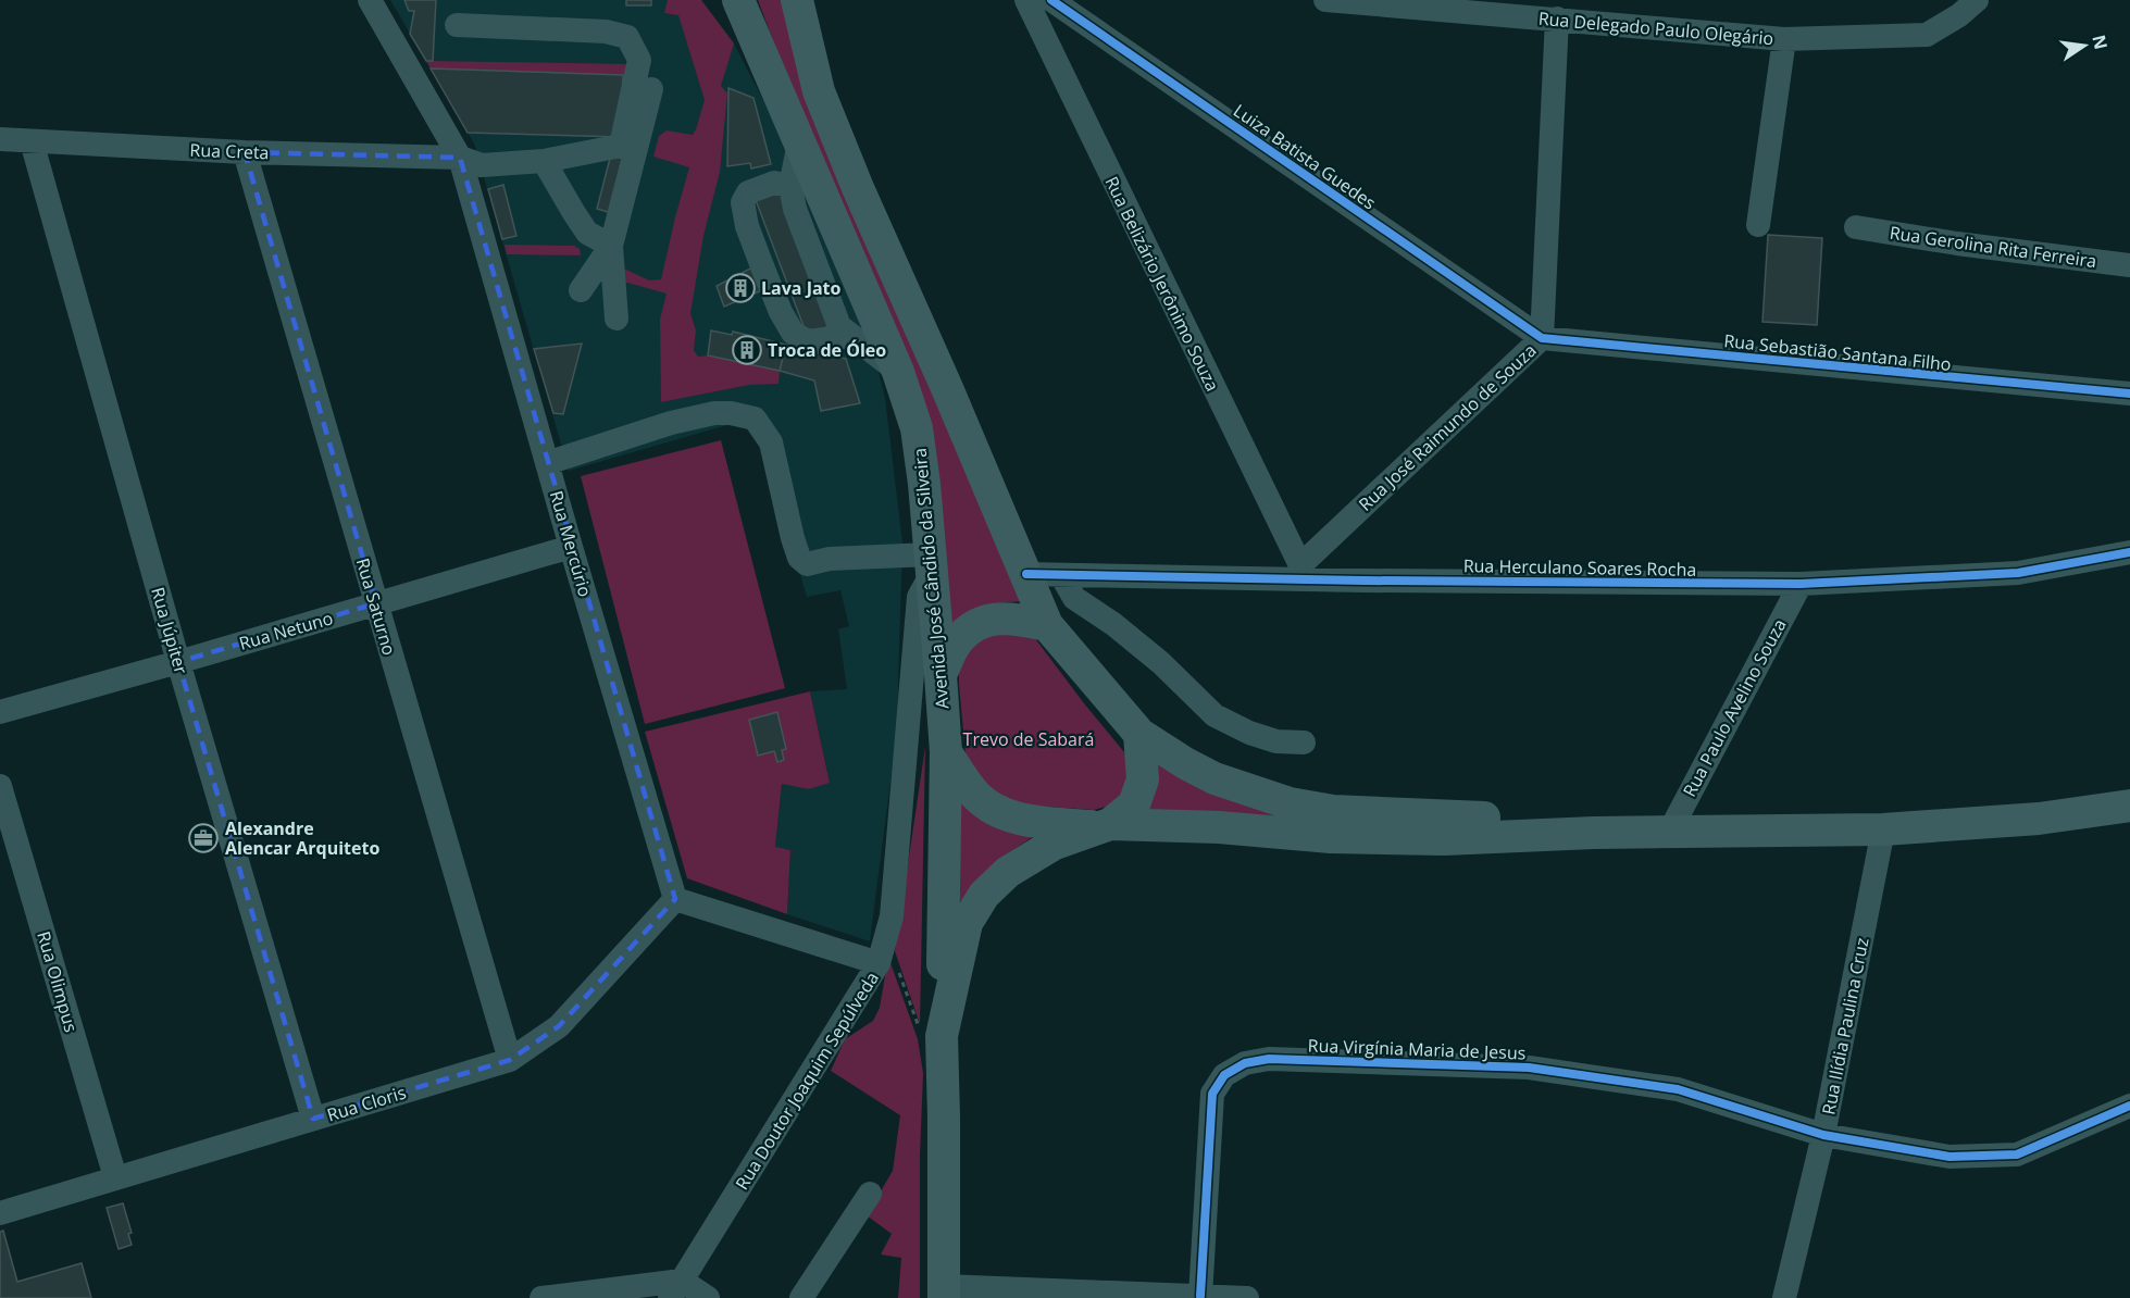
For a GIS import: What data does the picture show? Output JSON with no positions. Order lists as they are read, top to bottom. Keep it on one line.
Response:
{"streets":{"main road":["Avenida José Cândido da Silveira"],"street":["Rua Delegado Paulo Olegário","Rua Creta","Luiza Batista Guedes","Rua Gerolina Rita Ferreira","Rua Belizário Jerônimo Souza","Rua Sebastião Santana Filho","Rua José Raimundo de Souza","Rua Mercúrio","Rua Herculano Soares Rocha","Rua Saturno","Rua Júpiter","Rua Netuno","Rua Paulo Avelino Souza","Rua Olimpus","Rua Ilídia Paulina Cruz","Rua Virgínia Maria de Jesus","Rua Doutor Joaquim Sepúlveda","Rua Cloris"]},"crossings":[["Rua Delegado Paulo Olegário","Rua José Raimundo de Souza"],["Rua Creta","Rua Mercúrio"],["Rua Creta","Rua Saturno"],["Rua Creta","Rua Júpiter"],["Luiza Batista Guedes","Rua Sebastião Santana Filho"],["Luiza Batista Guedes","Rua José Raimundo de Souza"],["Rua Belizário Jerônimo Souza","Rua José Raimundo de Souza"],["Rua Belizário Jerônimo Souza","Rua Herculano Soares Rocha"],["Rua Sebastião Santana Filho","Rua José Raimundo de Souza"],["Rua José Raimundo de Souza","Rua Herculano Soares Rocha"],["Rua Mercúrio","Rua Netuno"],["Rua Mercúrio","Rua Cloris"],["Rua Herculano Soares Rocha","Rua Paulo Avelino Souza"],["Avenida José Cândido da Silveira","Rua Doutor Joaquim Sepúlveda"],["Rua Saturno","Rua Netuno"],["Rua Saturno","Rua Cloris"],["Rua Júpiter","Rua Netuno"],["Rua Júpiter","Rua Cloris"],["Rua Olimpus","Rua Cloris"],["Rua Ilídia Paulina Cruz","Rua Virgínia Maria de Jesus"]],"parks":["Trevo de Sabará"],"places":{"building":["Lava Jato","Troca de Óleo"],"office":["Alexandre Alencar Arquiteto"]},"north":"right"}
